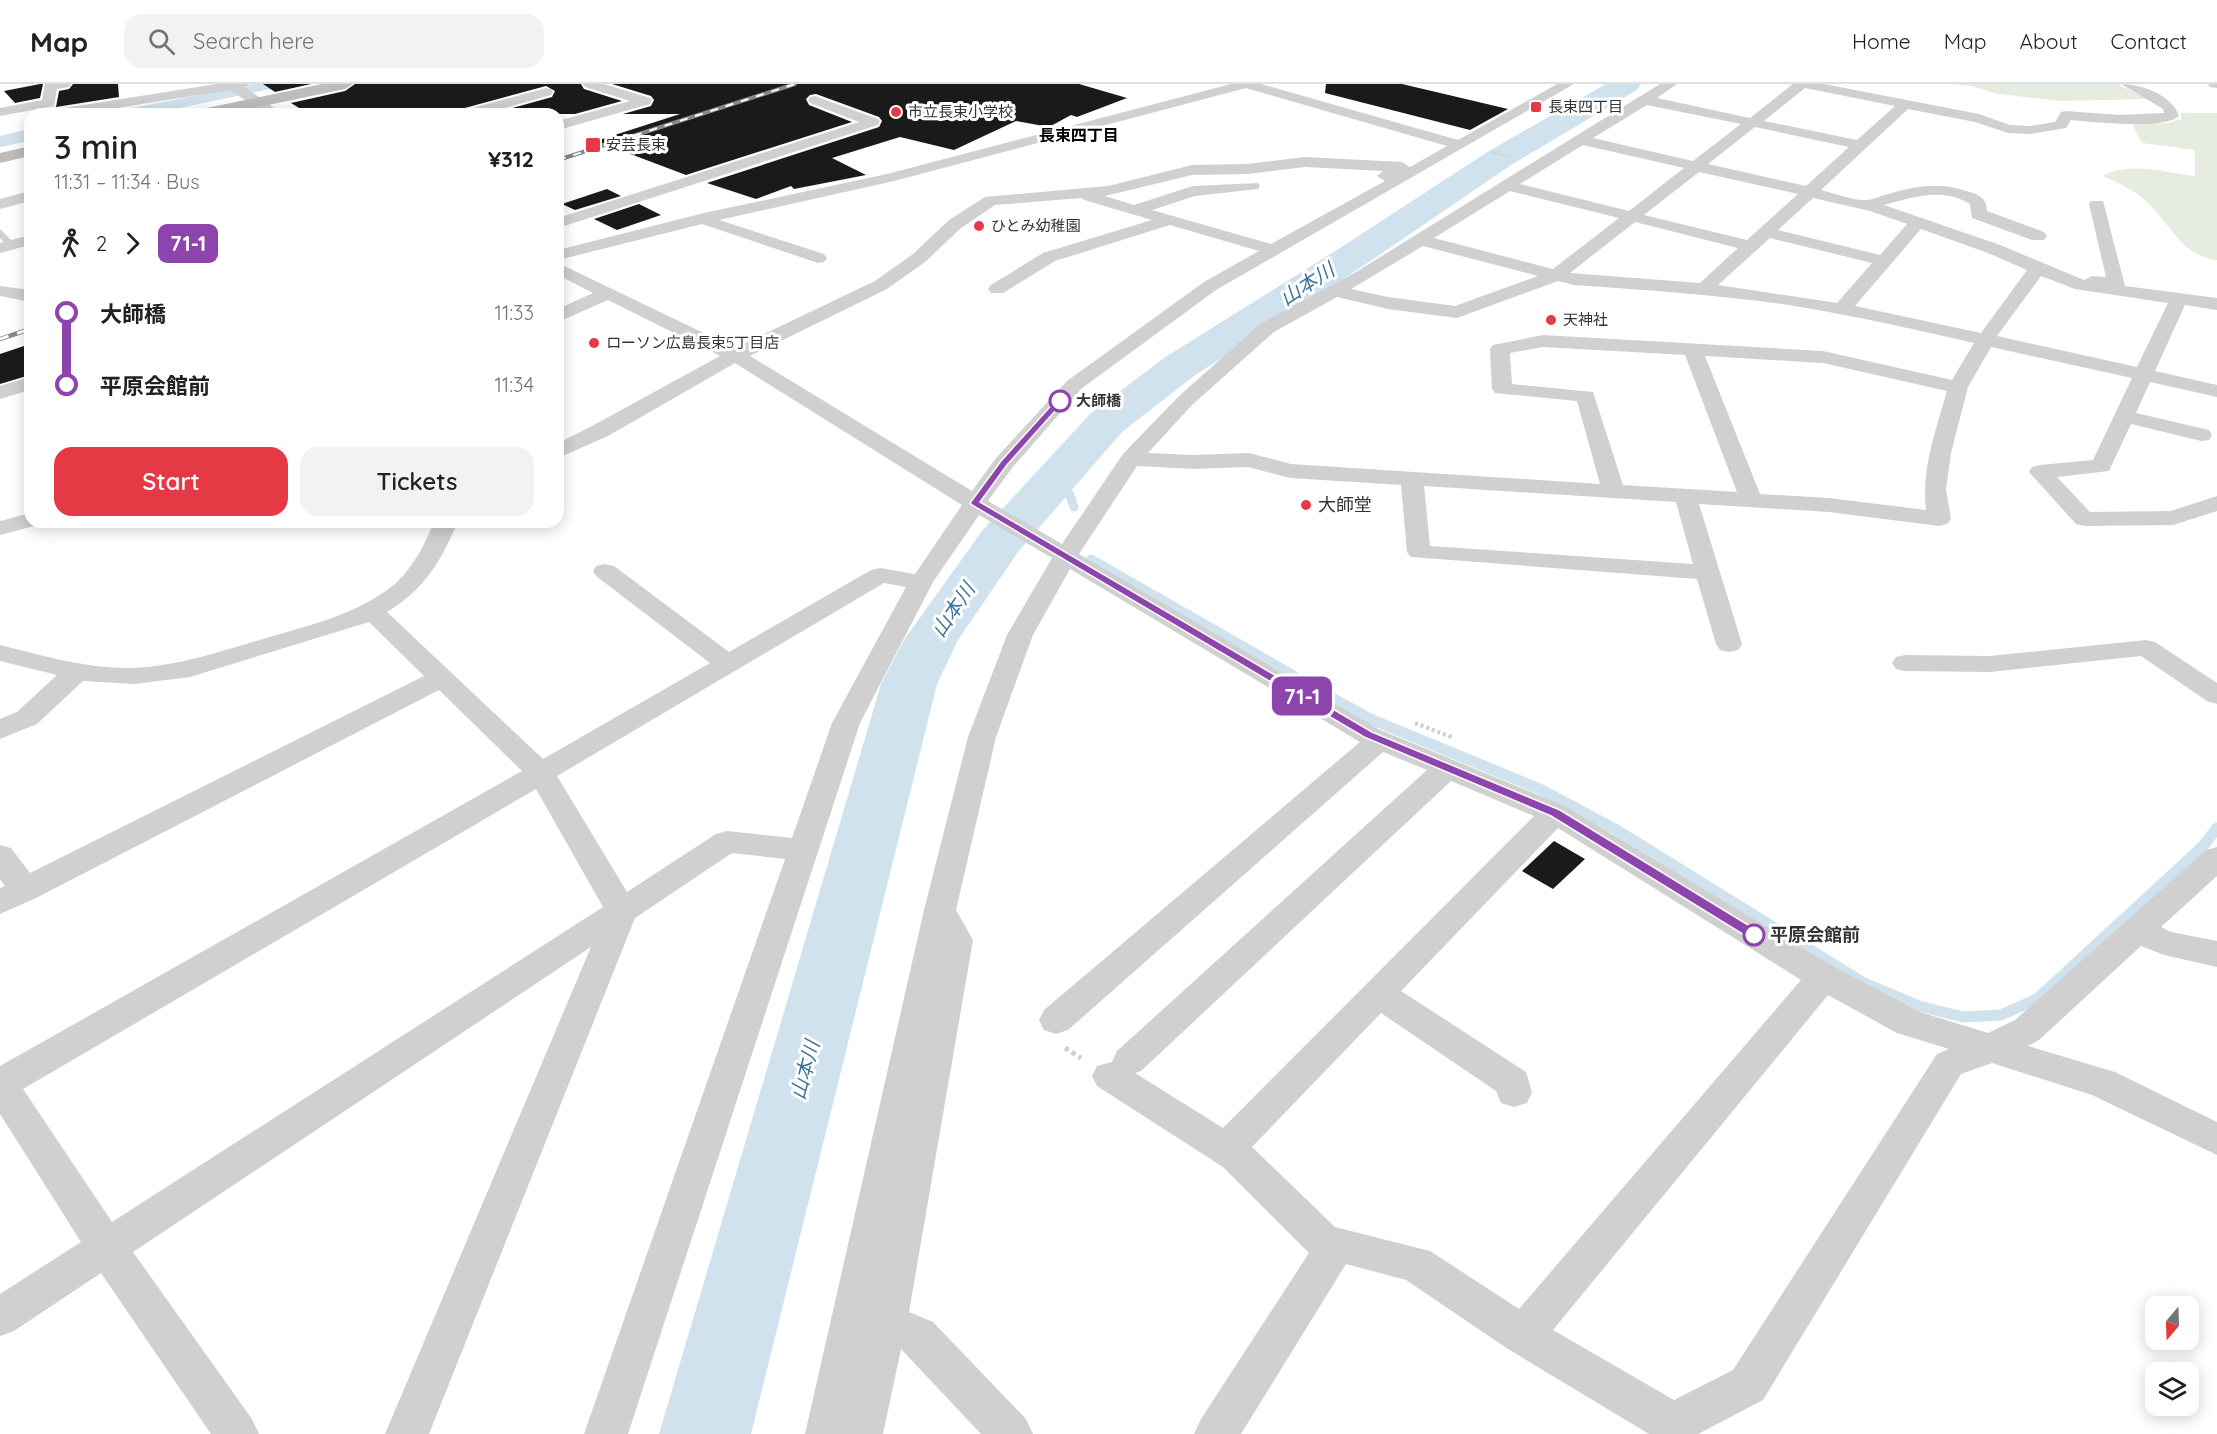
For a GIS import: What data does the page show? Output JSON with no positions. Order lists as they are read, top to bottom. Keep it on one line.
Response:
{"districts":["長束四丁目"],"water":["山本川"],"places":{"transit":["長束四丁目","安芸長束"],"other":["市立長束小学校","ひとみ幼稚園","天神社","ローソン広島長束5丁目店","大師橋","大師堂","平原会館前"]},"lines":["bus line 71-1"],"north":"bottom","page":{"header":"Map","search":"Search here","nav":["Home","Map","About","Contact"],"on_map":"71-1","heading":["3 min","11:31 – 11:34 · Bus","¥312"],"legs":["2","71-1"],"list":[{"name":"大師橋","value":"11:33"},{"name":"平原会館前","value":"11:34"}],"buttons":["Start","Tickets"]}}
